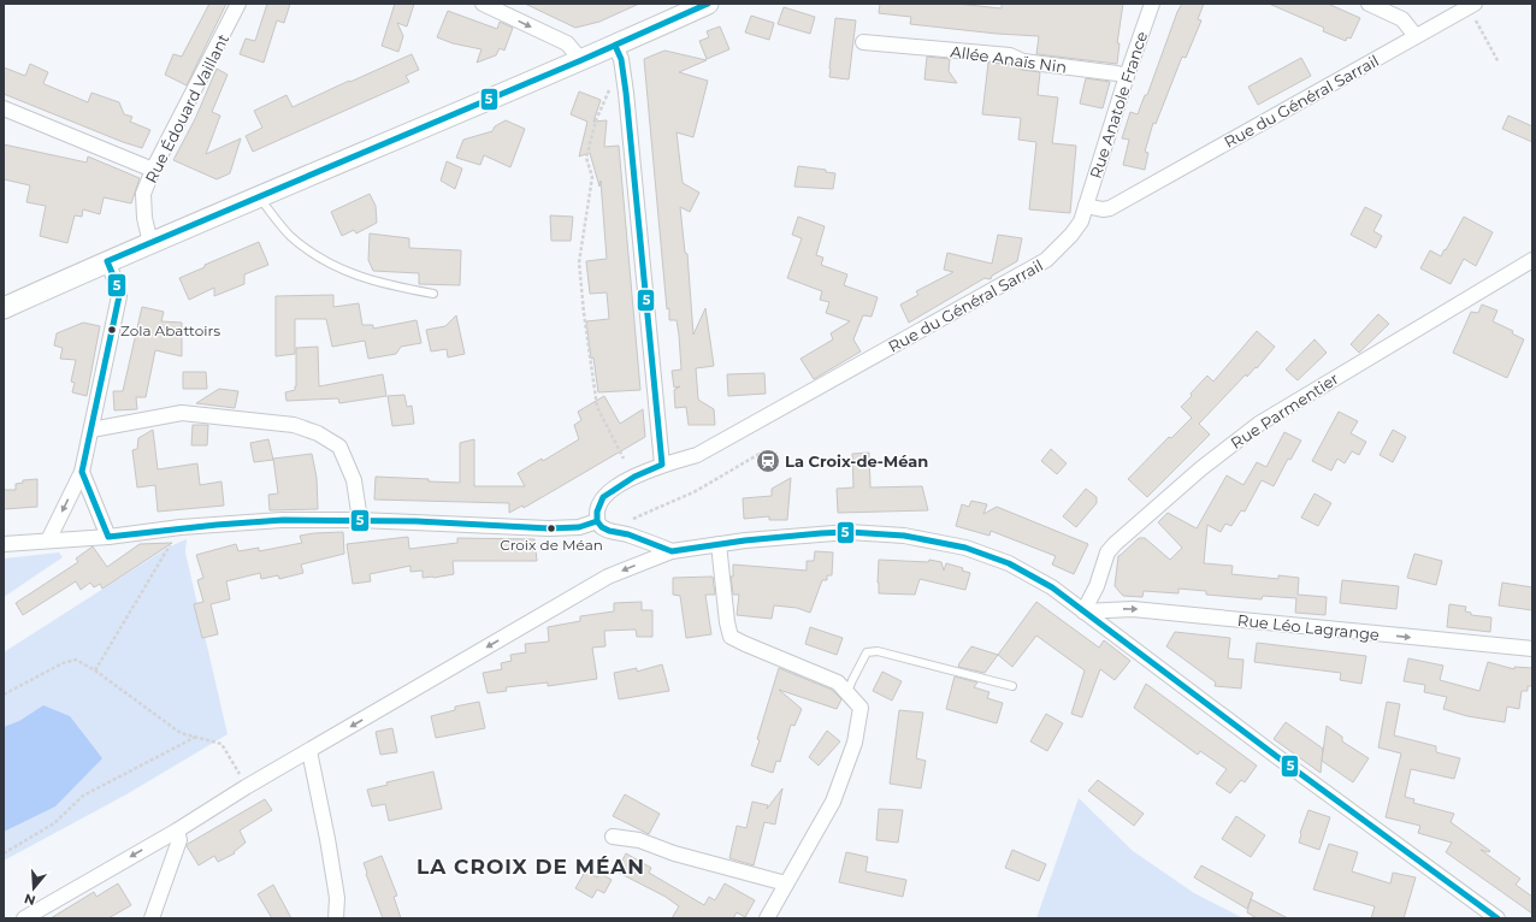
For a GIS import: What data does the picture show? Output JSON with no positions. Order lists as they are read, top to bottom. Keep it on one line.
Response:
{"streets":{"street":["Allée Anaïs Nin","Rue du Général Sarrail","Rue Anatole France","Rue Édouard Vaillant","Rue Parmentier","Rue Léo Lagrange"]},"crossings":[["Allée Anaïs Nin","Rue Anatole France"],["Rue du Général Sarrail","Rue Anatole France"],["Rue Parmentier","Rue Léo Lagrange"]],"one_way":["Rue Léo Lagrange"],"districts":["LA CROIX DE MÉAN"],"places":{"other":["Zola Abattoirs","Croix de Méan"],"station":["La Croix-de-Méan"]},"lines":["transit line 5"],"north":"bottom"}
